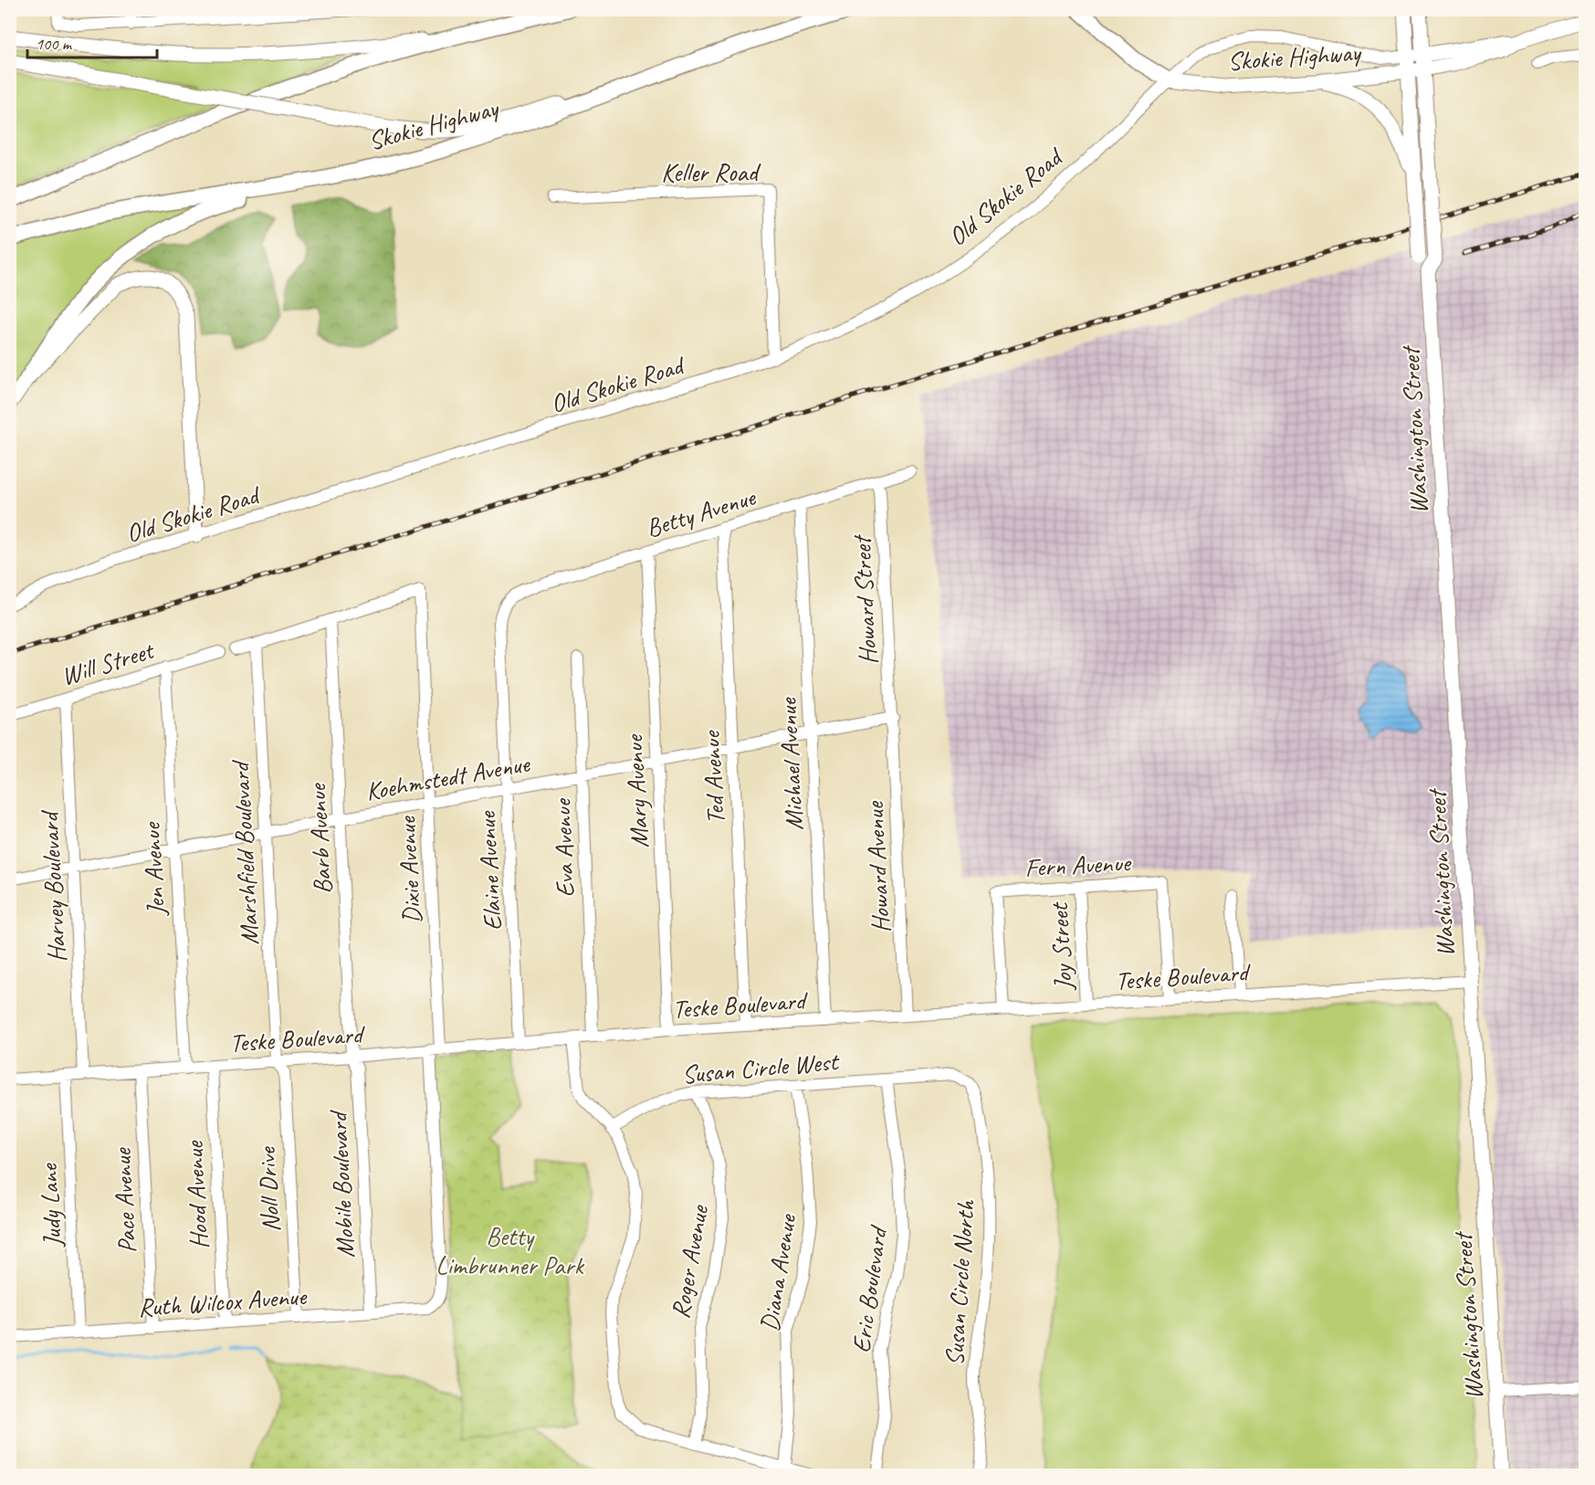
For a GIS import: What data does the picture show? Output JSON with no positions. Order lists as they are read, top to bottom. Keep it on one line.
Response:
{"streets":{"highway":["Skokie Highway"],"main road":["Washington Street"],"street":["Keller Road","Old Skokie Road","Betty Avenue","Howard Street","Will Street","Michael Avenue","Koehmstedt Avenue","Ted Avenue","Mary Avenue","Barb Avenue","Eva Avenue","Marshfield Boulevard","Fern Avenue","Howard Avenue","Jen Avenue","Dixie Avenue","Elaine Avenue","Harvey Boulevard","Joy Street","Teske Boulevard","Susan Circle West","Mobile Boulevard","Noll Drive","Hood Avenue","Pace Avenue","Judy Lane","Roger Avenue","Diana Avenue","Susan Circle North","Eric Boulevard","Ruth Wilcox Avenue"]},"crossings":[["Skokie Highway","Old Skokie Road"],["Skokie Highway","Washington Street"],["Keller Road","Old Skokie Road"],["Old Skokie Road","Washington Street"],["Washington Street","Teske Boulevard"],["Betty Avenue","Howard Street"],["Betty Avenue","Michael Avenue"],["Betty Avenue","Ted Avenue"],["Betty Avenue","Mary Avenue"],["Betty Avenue","Elaine Avenue"],["Howard Street","Koehmstedt Avenue"],["Howard Street","Howard Avenue"],["Will Street","Jen Avenue"],["Will Street","Harvey Boulevard"],["Michael Avenue","Koehmstedt Avenue"],["Michael Avenue","Teske Boulevard"],["Koehmstedt Avenue","Ted Avenue"],["Koehmstedt Avenue","Mary Avenue"],["Koehmstedt Avenue","Barb Avenue"],["Koehmstedt Avenue","Eva Avenue"],["Koehmstedt Avenue","Marshfield Boulevard"],["Koehmstedt Avenue","Howard Avenue"],["Koehmstedt Avenue","Jen Avenue"],["Koehmstedt Avenue","Dixie Avenue"],["Koehmstedt Avenue","Elaine Avenue"],["Koehmstedt Avenue","Harvey Boulevard"],["Ted Avenue","Teske Boulevard"],["Mary Avenue","Teske Boulevard"],["Barb Avenue","Dixie Avenue"],["Barb Avenue","Teske Boulevard"],["Barb Avenue","Mobile Boulevard"],["Eva Avenue","Teske Boulevard"],["Marshfield Boulevard","Teske Boulevard"],["Marshfield Boulevard","Noll Drive"],["Fern Avenue","Joy Street"],["Fern Avenue","Teske Boulevard"],["Howard Avenue","Teske Boulevard"],["Jen Avenue","Teske Boulevard"],["Dixie Avenue","Teske Boulevard"],["Dixie Avenue","Ruth Wilcox Avenue"],["Elaine Avenue","Teske Boulevard"],["Harvey Boulevard","Teske Boulevard"],["Joy Street","Teske Boulevard"],["Teske Boulevard","Mobile Boulevard"],["Teske Boulevard","Noll Drive"],["Teske Boulevard","Hood Avenue"],["Teske Boulevard","Pace Avenue"],["Teske Boulevard","Judy Lane"],["Susan Circle West","Roger Avenue"],["Susan Circle West","Diana Avenue"],["Susan Circle West","Susan Circle North"],["Susan Circle West","Eric Boulevard"],["Mobile Boulevard","Ruth Wilcox Avenue"],["Noll Drive","Ruth Wilcox Avenue"],["Hood Avenue","Ruth Wilcox Avenue"],["Pace Avenue","Ruth Wilcox Avenue"],["Judy Lane","Ruth Wilcox Avenue"],["Susan Circle North","Eric Boulevard"]],"parks":["Betty Limbrunner Park"],"scale_bar":"100 m"}
